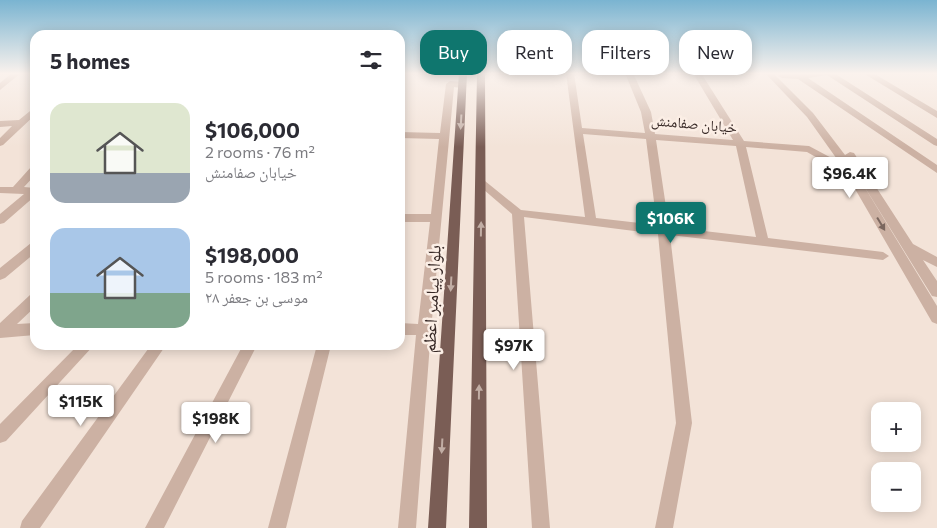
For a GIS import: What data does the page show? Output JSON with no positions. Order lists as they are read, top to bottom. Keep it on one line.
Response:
{"streets":{"main road":["بلوار پیامبر اعظم"],"street":["خیابان صفامنش"]},"page":{"chip":["Buy","Rent","Filters","New"],"heading":"5 homes","list":[{"name":"$106,000","note":"2 rooms · 76 m² · خیابان صفامنش"},{"name":"$198,000","note":"5 rooms · 183 m² · موسی بن جعفر ۲۸"}],"price":["$96.4K","$106K","$97K","$115K","$198K"],"map_buttons":["+","−"]}}
